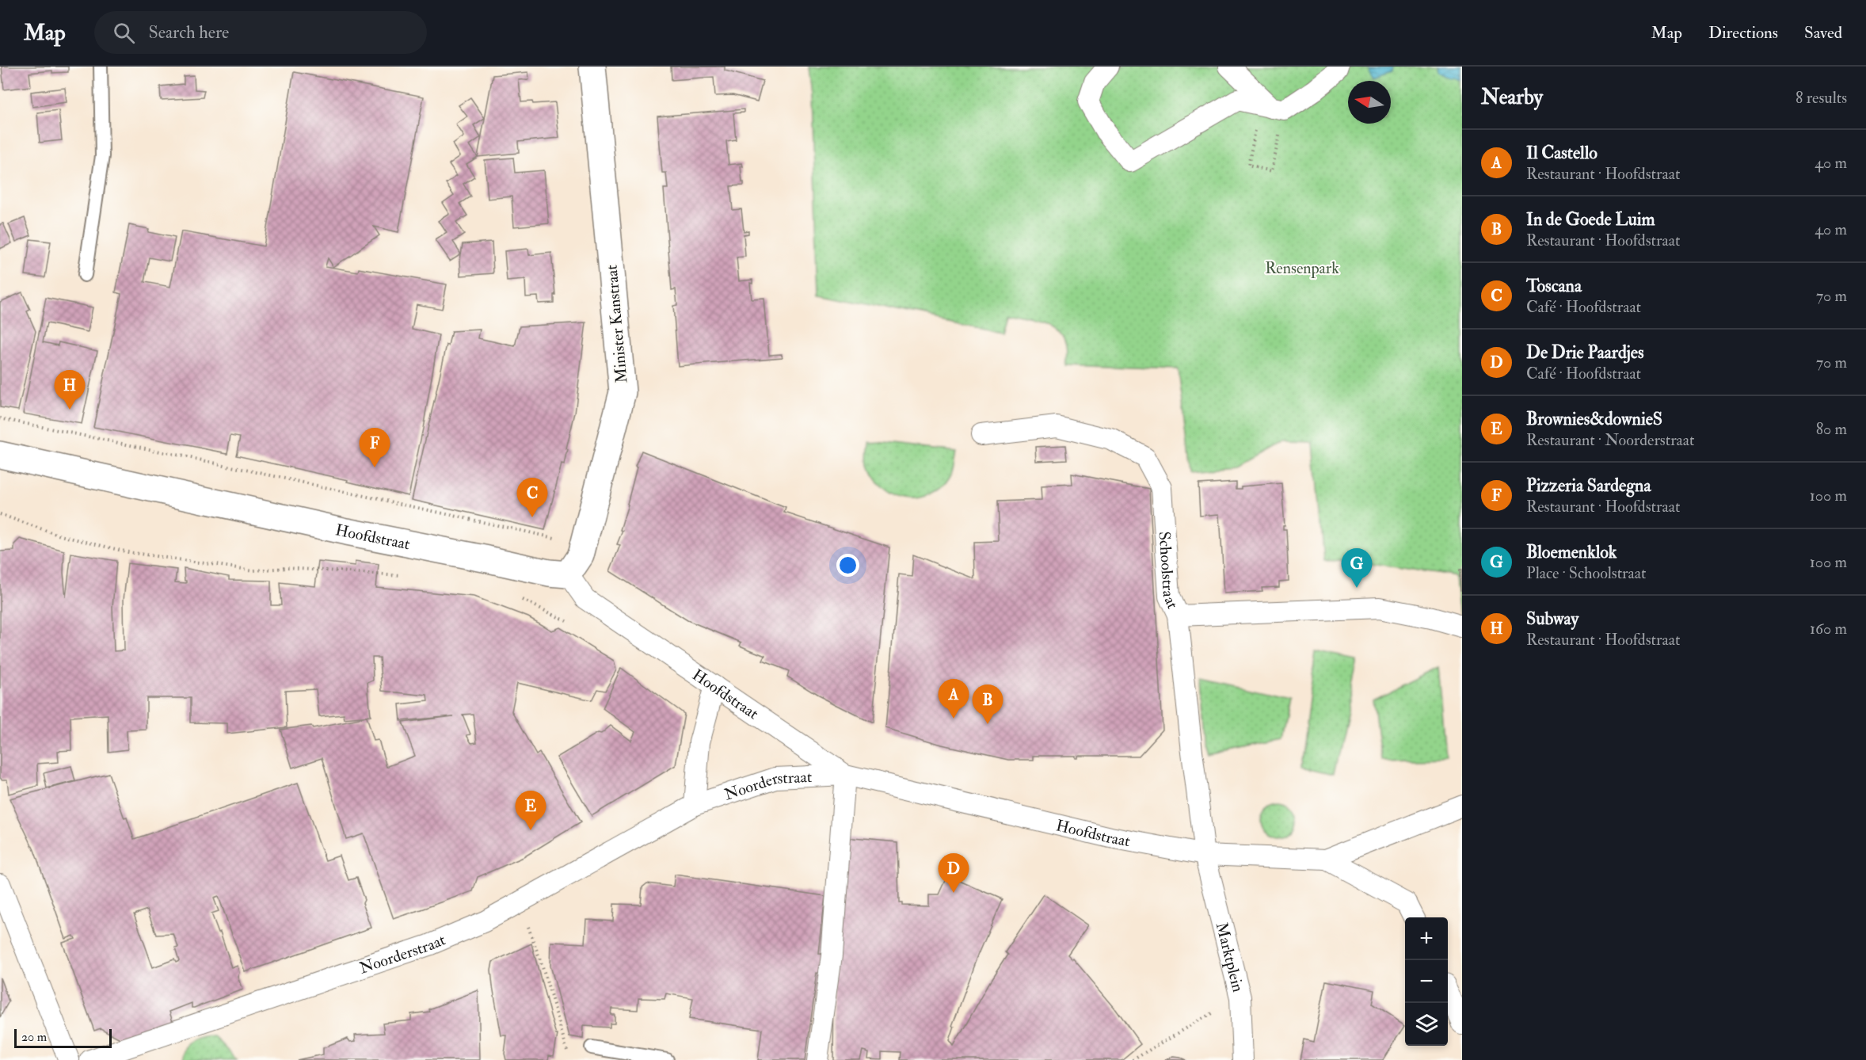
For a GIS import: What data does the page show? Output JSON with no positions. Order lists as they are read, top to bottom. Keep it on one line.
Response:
{"streets":{"street":["Minister Kanstraat","Hoofdstraat","Schoolstraat","Noorderstraat","Marktplein"]},"crossings":[["Minister Kanstraat","Hoofdstraat"],["Hoofdstraat","Schoolstraat"],["Hoofdstraat","Noorderstraat"],["Hoofdstraat","Marktplein"],["Schoolstraat","Marktplein"]],"parks":["Rensenpark"],"scale_bar":"20 m","north":"left","page":{"header":"Map","search":"Search here","nav":["Map","Directions","Saved"],"heading":["Nearby","8 results"],"list":[{"mark":"A","name":"Il Castello","note":"Restaurant · Hoofdstraat","value":"40 m"},{"mark":"B","name":"In de Goede Luim","note":"Restaurant · Hoofdstraat","value":"40 m"},{"mark":"C","name":"Toscana","note":"Café · Hoofdstraat","value":"70 m"},{"mark":"D","name":"De Drie Paardjes","note":"Café · Hoofdstraat","value":"70 m"},{"mark":"E","name":"Brownies&downieS","note":"Restaurant · Noorderstraat","value":"80 m"},{"mark":"F","name":"Pizzeria Sardegna","note":"Restaurant · Hoofdstraat","value":"100 m"},{"mark":"G","name":"Bloemenklok","note":"Place · Schoolstraat","value":"100 m"},{"mark":"H","name":"Subway","note":"Restaurant · Hoofdstraat","value":"160 m"}],"pins":["H","F","C","G","A","B","E","D"],"map_buttons":["+","−"],"scale":"20 m"}}
